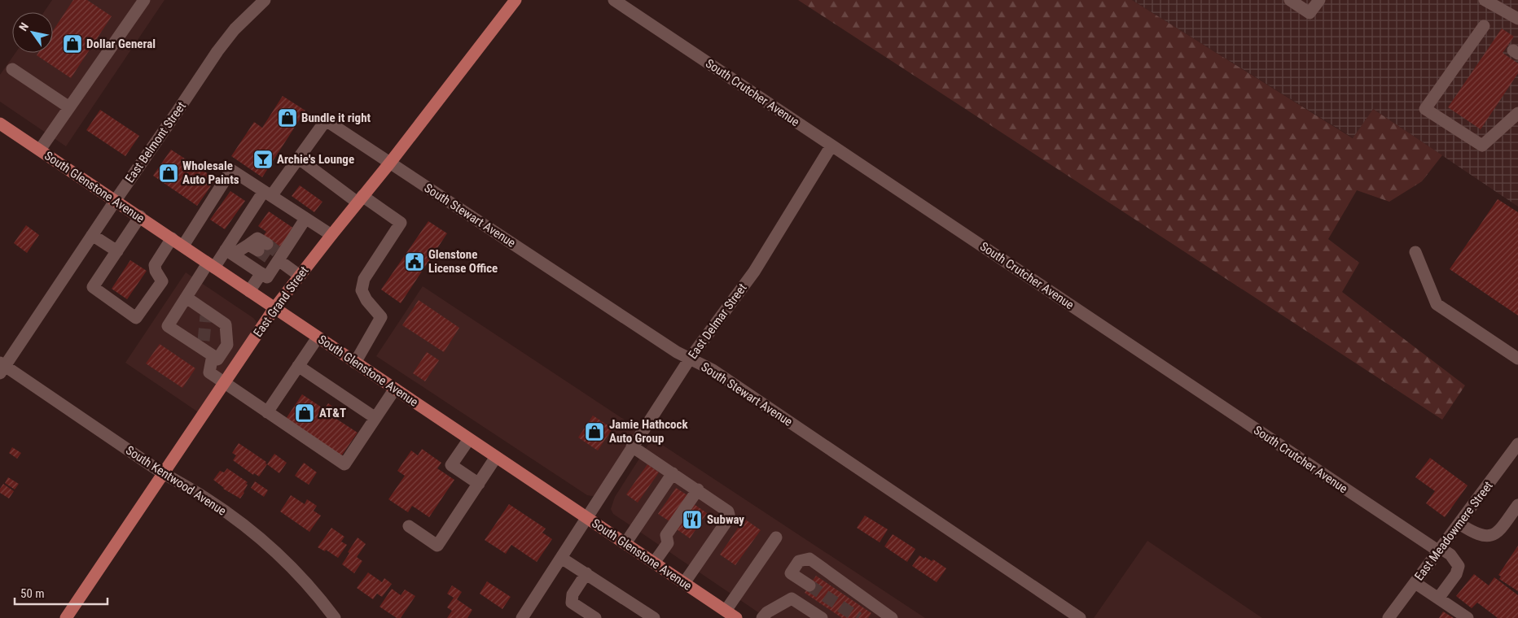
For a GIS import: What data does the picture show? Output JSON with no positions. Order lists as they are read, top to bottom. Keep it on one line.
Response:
{"streets":{"main road":["South Glenstone Avenue","East Grand Street"],"street":["South Crutcher Avenue","East Belmont Street","South Stewart Avenue","East Delmar Street","South Kentwood Avenue","East Meadowmere Street"]},"crossings":[["South Crutcher Avenue","East Delmar Street"],["South Crutcher Avenue","East Meadowmere Street"],["East Belmont Street","South Glenstone Avenue"],["East Belmont Street","South Kentwood Avenue"],["South Glenstone Avenue","East Grand Street"],["South Glenstone Avenue","East Delmar Street"],["South Stewart Avenue","East Grand Street"],["South Stewart Avenue","East Delmar Street"],["East Grand Street","South Kentwood Avenue"]],"places":{"shop":["Dollar General","Bundle it right","Wholesale Auto Paints","AT&T","Jamie Hathcock Auto Group"],"bar":["Archie's Lounge"],"public building":["Glenstone License Office"],"restaurant":["Subway"]},"scale_bar":"50 m","north":"top left"}
